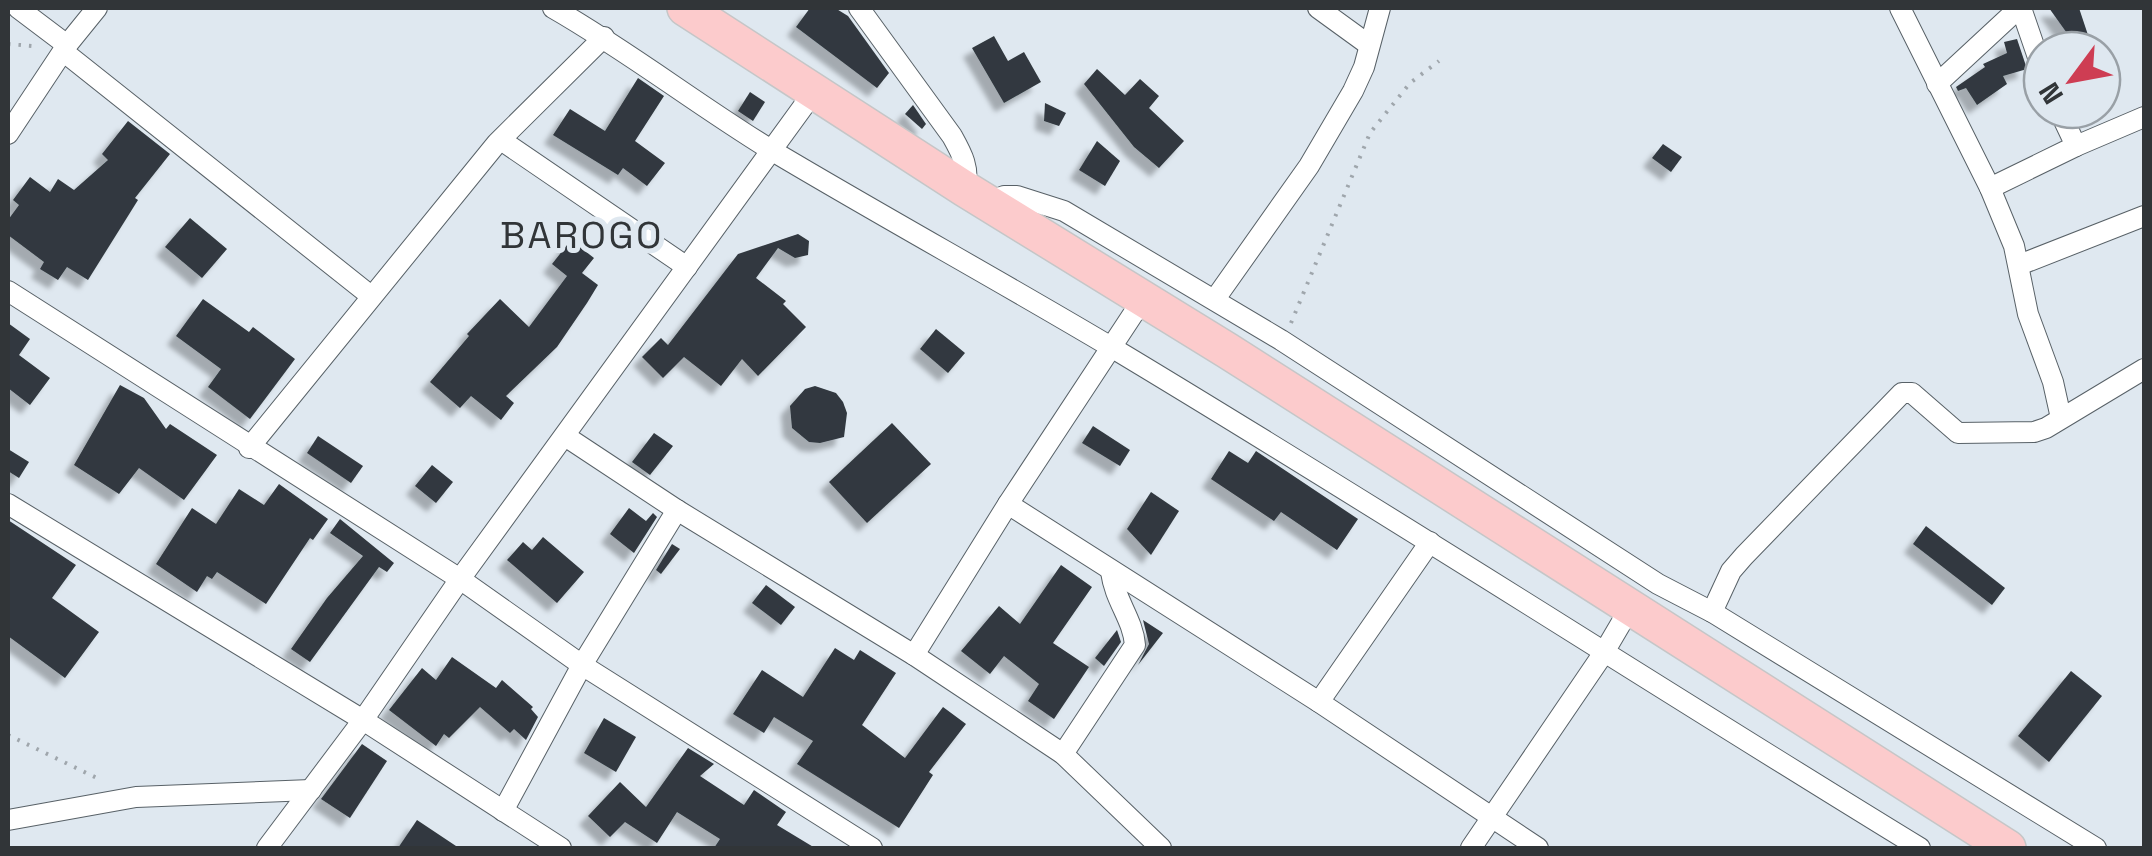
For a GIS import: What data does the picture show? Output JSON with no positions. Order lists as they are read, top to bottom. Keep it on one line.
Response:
{"districts":["BAROGO"],"north":"bottom left"}
